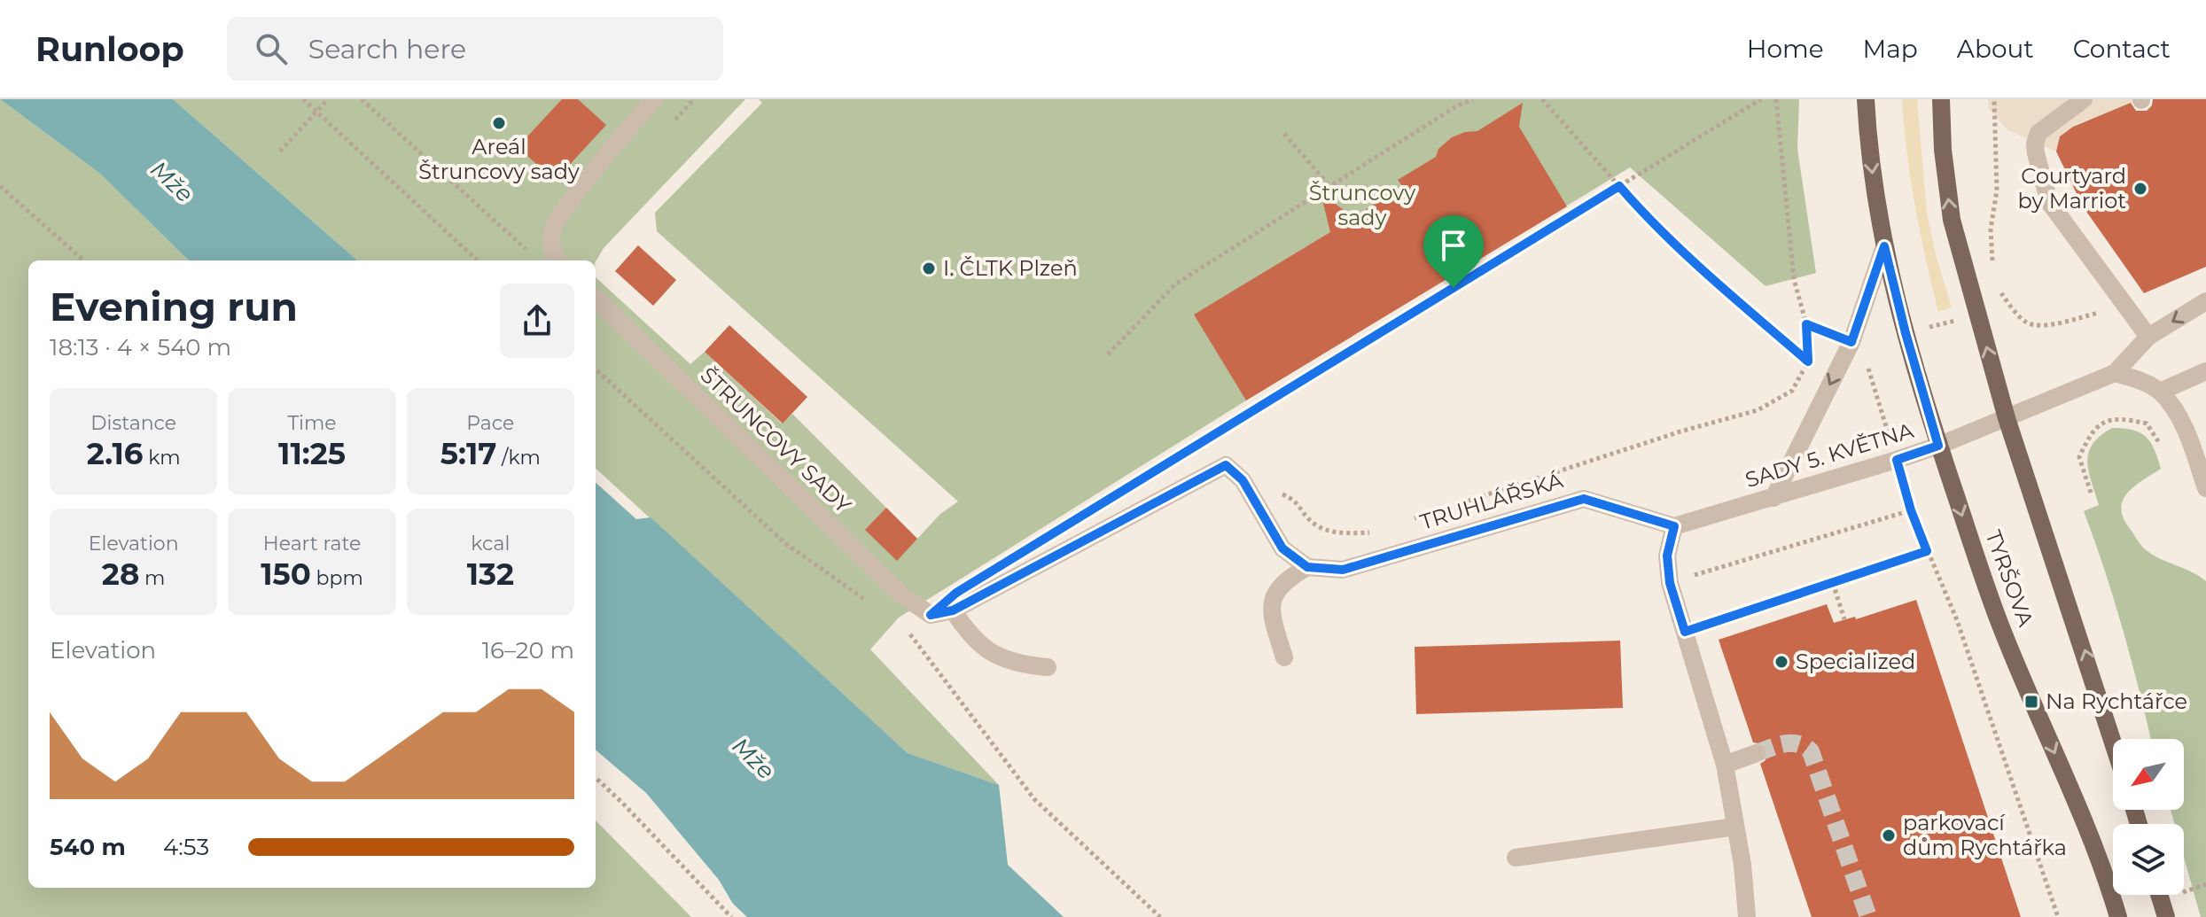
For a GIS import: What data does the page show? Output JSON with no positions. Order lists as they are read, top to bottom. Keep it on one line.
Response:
{"streets":{"main road":["TYRŠOVA"],"street":["ŠTRUNCOVY SADY","SADY 5. KVĚTNA","TRUHLÁŘSKÁ"]},"crossings":[["SADY 5. KVĚTNA","TRUHLÁŘSKÁ"],["SADY 5. KVĚTNA","TYRŠOVA"]],"water":["Mže"],"parks":["Štruncovy sady"],"places":{"other":["Areál Štruncovy sady","Courtyard by Marriot","I. ČLTK Plzeň","Specialized","parkovací dům Rychtářka"],"transit":["Na Rychtářce"]},"north":"bottom left","page":{"header":"Runloop","search":"Search here","nav":["Home","Map","About","Contact"],"heading":["Evening run","18:13 · 4 × 540 m"],"stats":[["Distance","2.16 km"],["Time","11:25"],["Pace","5:17 /km"],["Elevation","28 m"],["Heart rate","150 bpm"],["kcal","132"]],"chart":["Elevation","16–20 m"],"list":[{"name":"540 m","note":"4:53"}]}}
